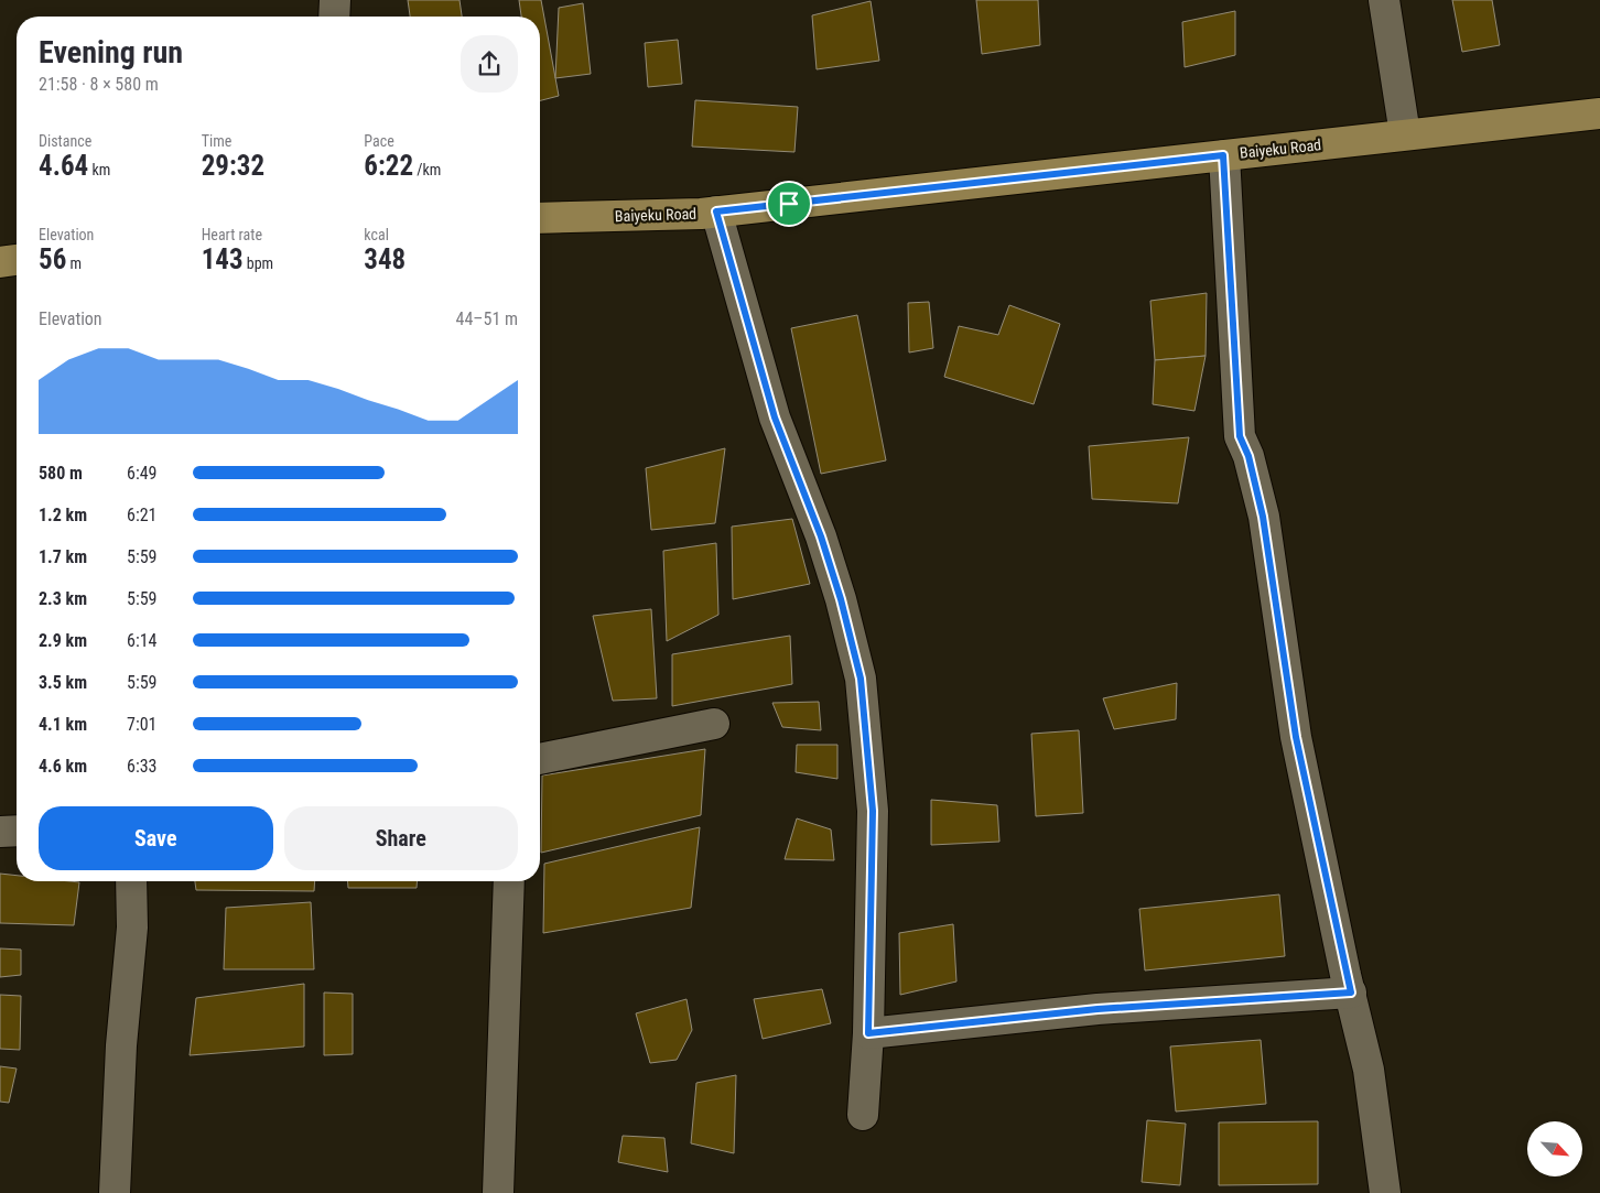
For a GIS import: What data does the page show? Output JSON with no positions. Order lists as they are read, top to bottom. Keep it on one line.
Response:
{"streets":{"main road":["Baiyeku Road"]},"north":"bottom right","page":{"heading":["Evening run","21:58 · 8 × 580 m"],"stats":[["Distance","4.64 km"],["Time","29:32"],["Pace","6:22 /km"],["Elevation","56 m"],["Heart rate","143 bpm"],["kcal","348"]],"chart":["Elevation","44–51 m"],"list":[{"name":"580 m","note":"6:49"},{"name":"1.2 km","note":"6:21"},{"name":"1.7 km","note":"5:59"},{"name":"2.3 km","note":"5:59"},{"name":"2.9 km","note":"6:14"},{"name":"3.5 km","note":"5:59"},{"name":"4.1 km","note":"7:01"},{"name":"4.6 km","note":"6:33"}],"buttons":["Save","Share"]}}
